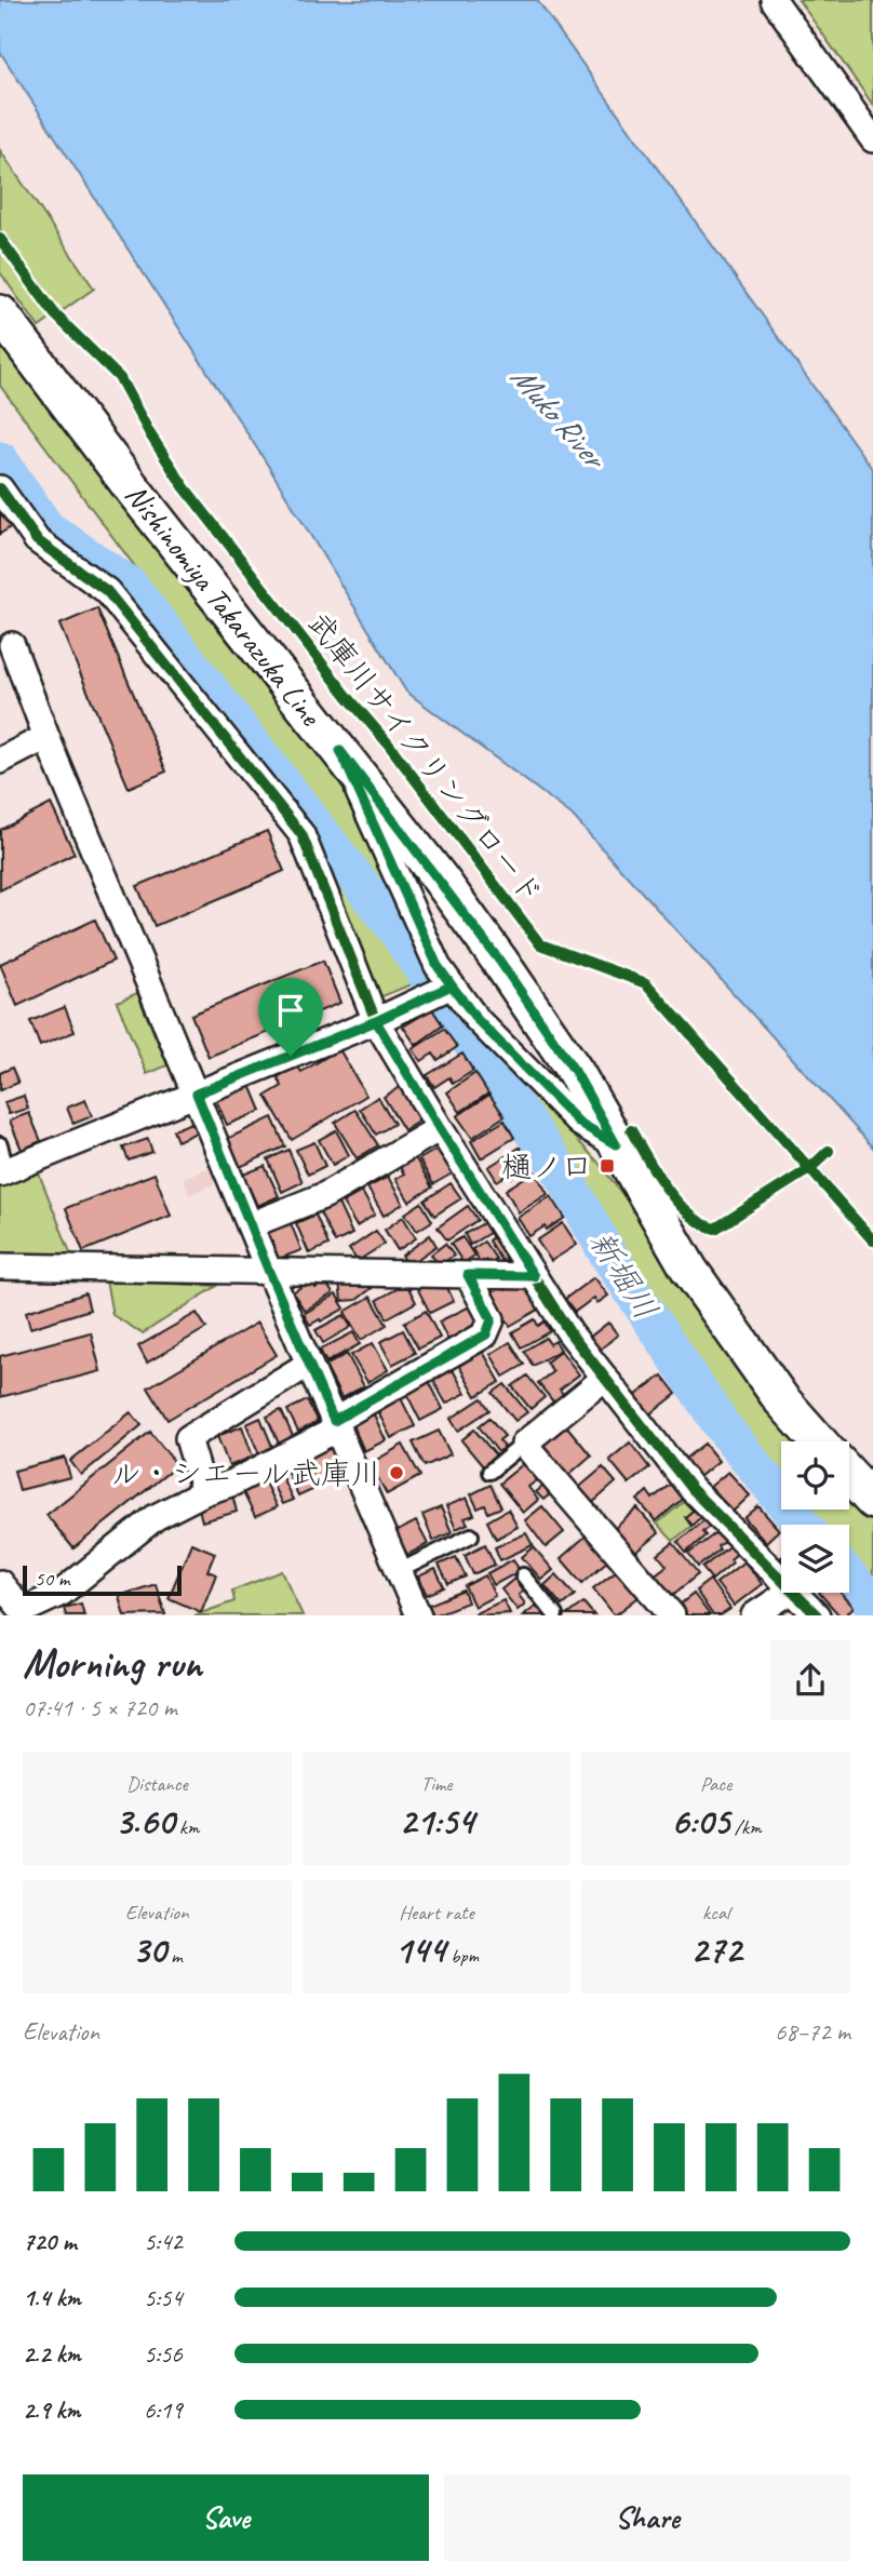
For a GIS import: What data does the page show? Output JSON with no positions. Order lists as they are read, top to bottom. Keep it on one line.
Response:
{"streets":{"main road":["Nishinomiya Takarazuka Line"],"cycle path":["武庫川サイクリングロード"]},"water":["Muko River","新堀川"],"places":{"transit":["樋ノ口"],"other":["ル・シエール武庫川"]},"scale_bar":"50 m","page":{"scale":"50 m","heading":["Morning run","07:41 · 5 × 720 m"],"stats":[["Distance","3.60 km"],["Time","21:54"],["Pace","6:05 /km"],["Elevation","30 m"],["Heart rate","144 bpm"],["kcal","272"]],"chart":["Elevation","68–72 m"],"list":[{"name":"720 m","note":"5:42"},{"name":"1.4 km","note":"5:54"},{"name":"2.2 km","note":"5:56"},{"name":"2.9 km","note":"6:19"}],"buttons":["Save","Share"]}}
